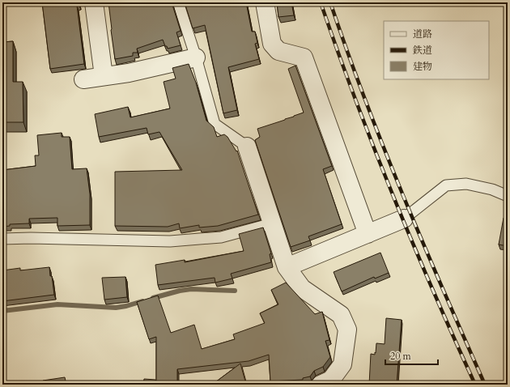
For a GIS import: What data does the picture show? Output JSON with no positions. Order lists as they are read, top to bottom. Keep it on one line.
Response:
{"legend":["道路","鉄道","建物"],"scale_bar":"20 m"}
